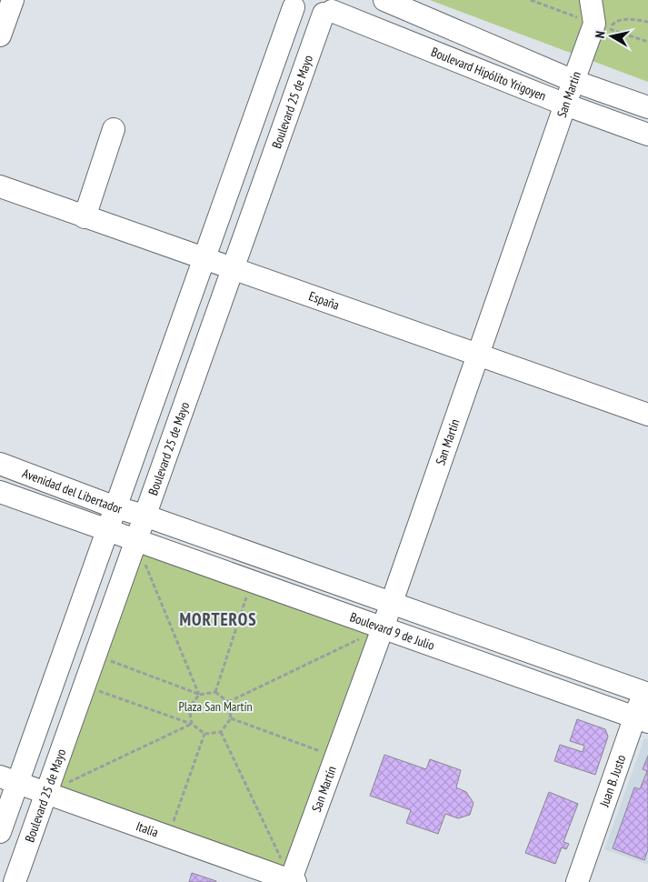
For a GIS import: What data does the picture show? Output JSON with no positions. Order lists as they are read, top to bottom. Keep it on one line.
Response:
{"streets":{"street":["Boulevard Hipólito Yrigoyen","San Martín","Boulevard 25 de Mayo","España","Avenidad del Libertador","Boulevard 9 de Julio","Juan B. Justo","Italia"]},"crossings":[["Boulevard Hipólito Yrigoyen","San Martín"],["Boulevard Hipólito Yrigoyen","Boulevard 25 de Mayo"],["San Martín","España"],["San Martín","Boulevard 9 de Julio"],["San Martín","Italia"],["Boulevard 25 de Mayo","España"],["Boulevard 25 de Mayo","Avenidad del Libertador"],["Boulevard 25 de Mayo","Boulevard 9 de Julio"],["Boulevard 25 de Mayo","Italia"],["Avenidad del Libertador","Boulevard 9 de Julio"],["Boulevard 9 de Julio","Juan B. Justo"]],"districts":["MORTEROS"],"parks":["Plaza San Martín"],"north":"left"}
